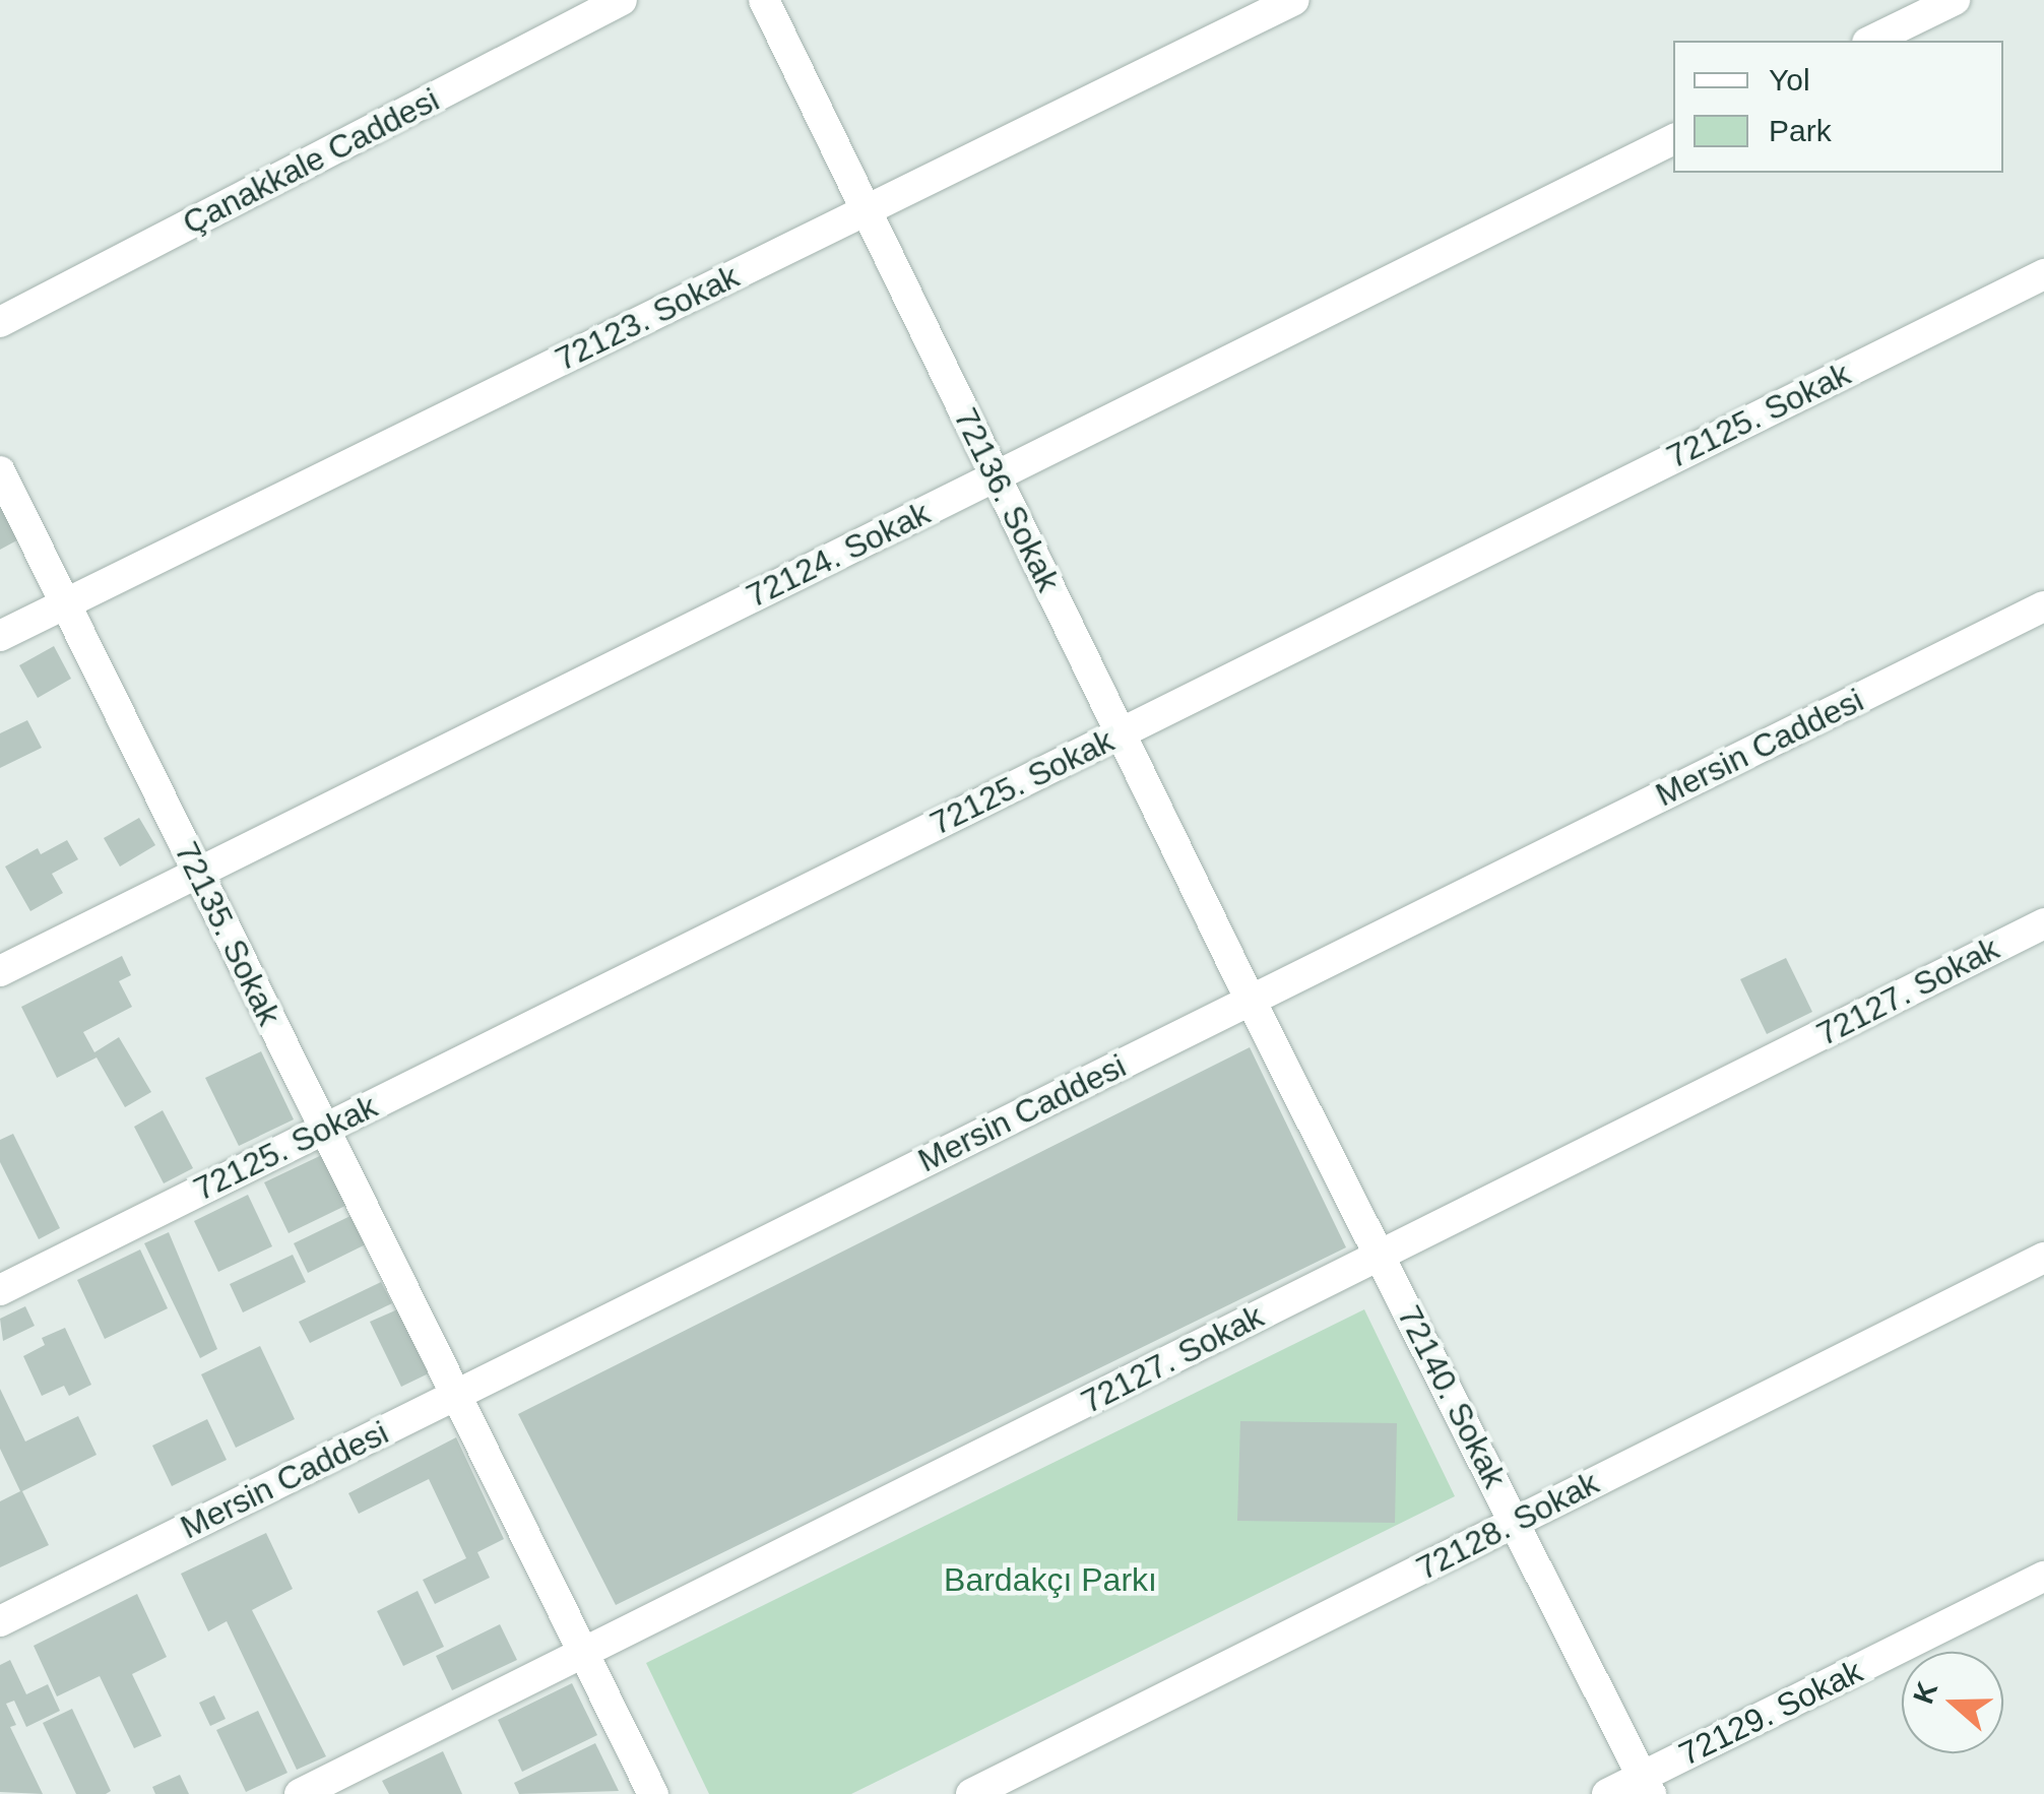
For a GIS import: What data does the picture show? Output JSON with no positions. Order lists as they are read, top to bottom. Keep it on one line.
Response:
{"streets":{"street":["Çanakkale Caddesi","72123. Sokak","72125. Sokak","72136. Sokak","72124. Sokak","Mersin Caddesi","72135. Sokak","72127. Sokak","72140. Sokak","72128. Sokak","72129. Sokak"]},"crossings":[["72123. Sokak","72136. Sokak"],["72123. Sokak","72135. Sokak"],["72125. Sokak","72136. Sokak"],["72125. Sokak","72135. Sokak"],["72136. Sokak","72124. Sokak"],["72136. Sokak","Mersin Caddesi"],["72136. Sokak","72140. Sokak"],["72124. Sokak","72135. Sokak"],["Mersin Caddesi","72135. Sokak"],["Mersin Caddesi","72140. Sokak"],["72135. Sokak","72127. Sokak"],["72127. Sokak","72140. Sokak"],["72140. Sokak","72128. Sokak"],["72140. Sokak","72129. Sokak"]],"parks":["Bardakçı Parkı"],"legend":["Yol","Park"],"north":"left"}
